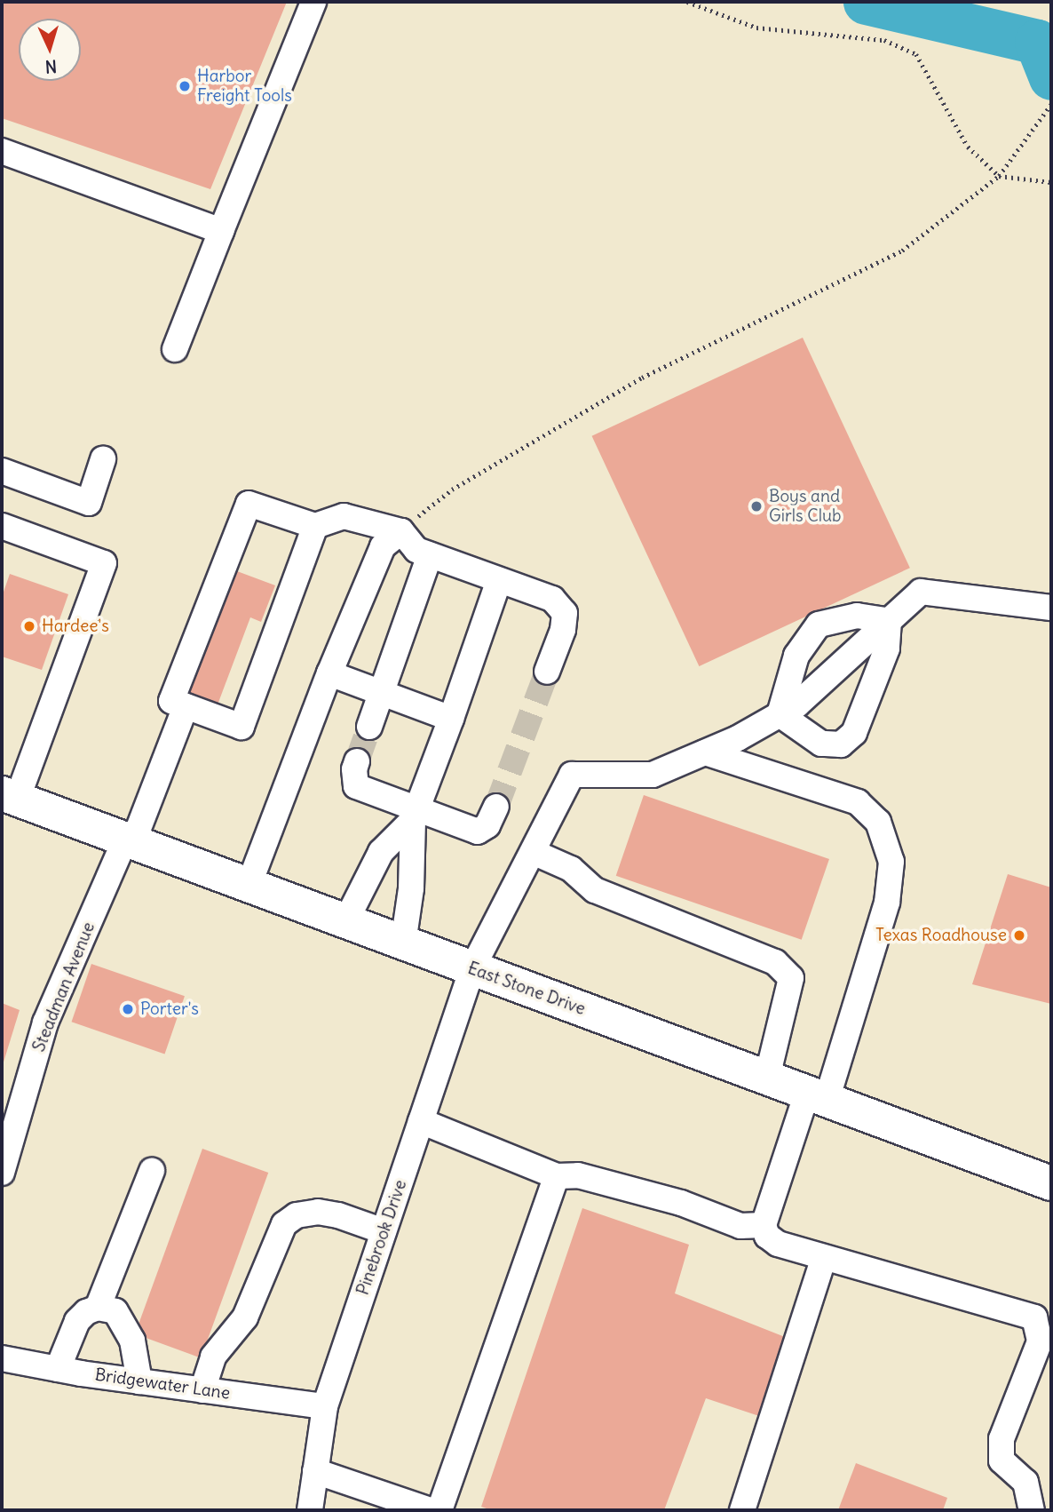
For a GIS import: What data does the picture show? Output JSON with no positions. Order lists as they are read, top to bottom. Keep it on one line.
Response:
{"streets":{"highway":["East Stone Drive"],"street":["Steadman Avenue","Pinebrook Drive","Bridgewater Lane"]},"crossings":[["Steadman Avenue","East Stone Drive"],["East Stone Drive","Pinebrook Drive"],["Pinebrook Drive","Bridgewater Lane"]],"places":["Harbor Freight Tools","Boys and Girls Club","Hardee's","Texas Roadhouse","Porter's"],"north":"bottom"}
